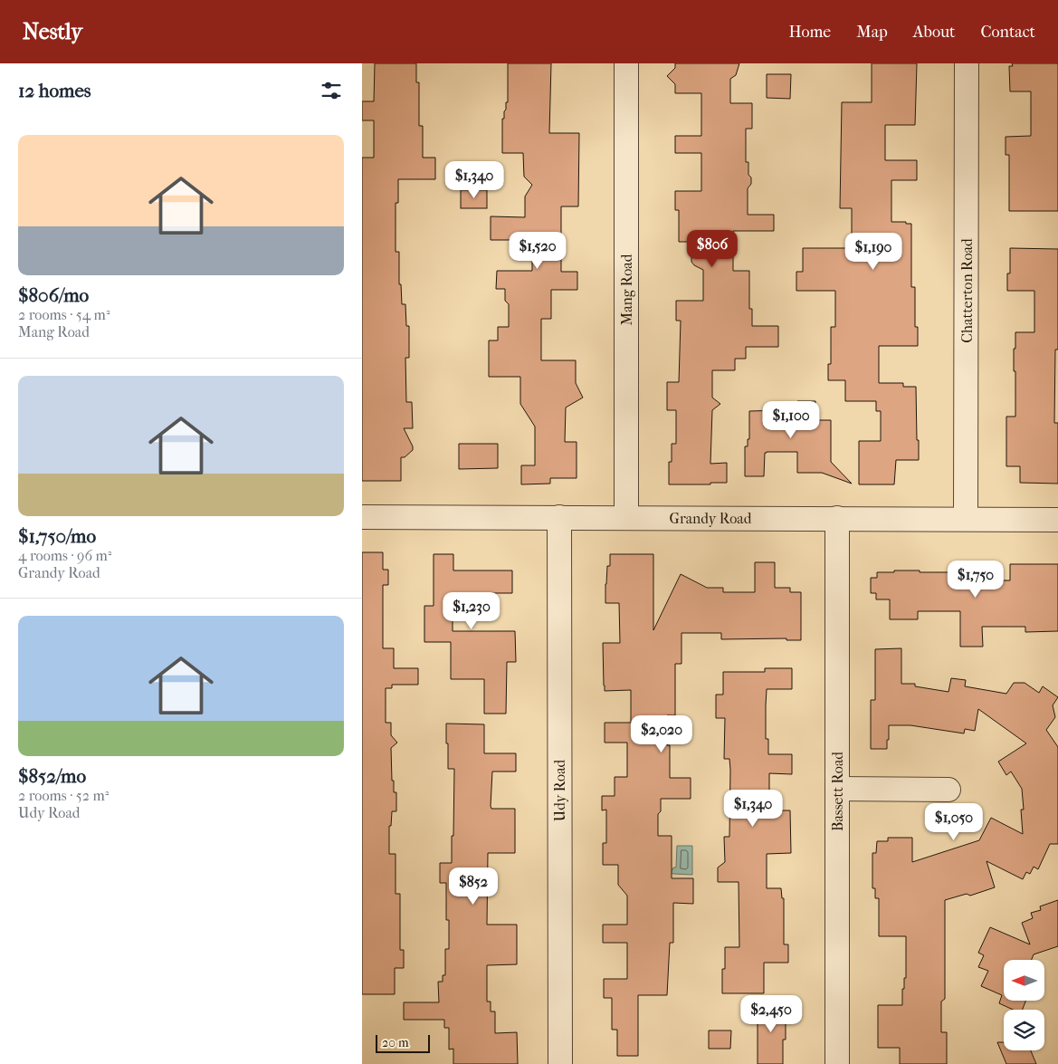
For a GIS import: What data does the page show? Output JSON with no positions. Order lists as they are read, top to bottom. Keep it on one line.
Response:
{"streets":{"street":["Mang Road","Chatterton Road","Grandy Road","Udy Road","Bassett Road"]},"crossings":[["Mang Road","Grandy Road"],["Chatterton Road","Grandy Road"],["Grandy Road","Udy Road"],["Grandy Road","Bassett Road"]],"scale_bar":"20 m","north":"left","page":{"header":"Nestly","nav":["Home","Map","About","Contact"],"heading":"12 homes","list":[{"name":"$806/mo","note":"2 rooms · 54 m² · Mang Road"},{"name":"$1,750/mo","note":"4 rooms · 96 m² · Grandy Road"},{"name":"$852/mo","note":"2 rooms · 52 m² · Udy Road"}],"price":["$1,340","$806","$1,520","$1,190","$1,100","$1,750","$1,230","$2,020","$1,340","$1,050","$852","$2,450"],"scale":"20 m"}}
